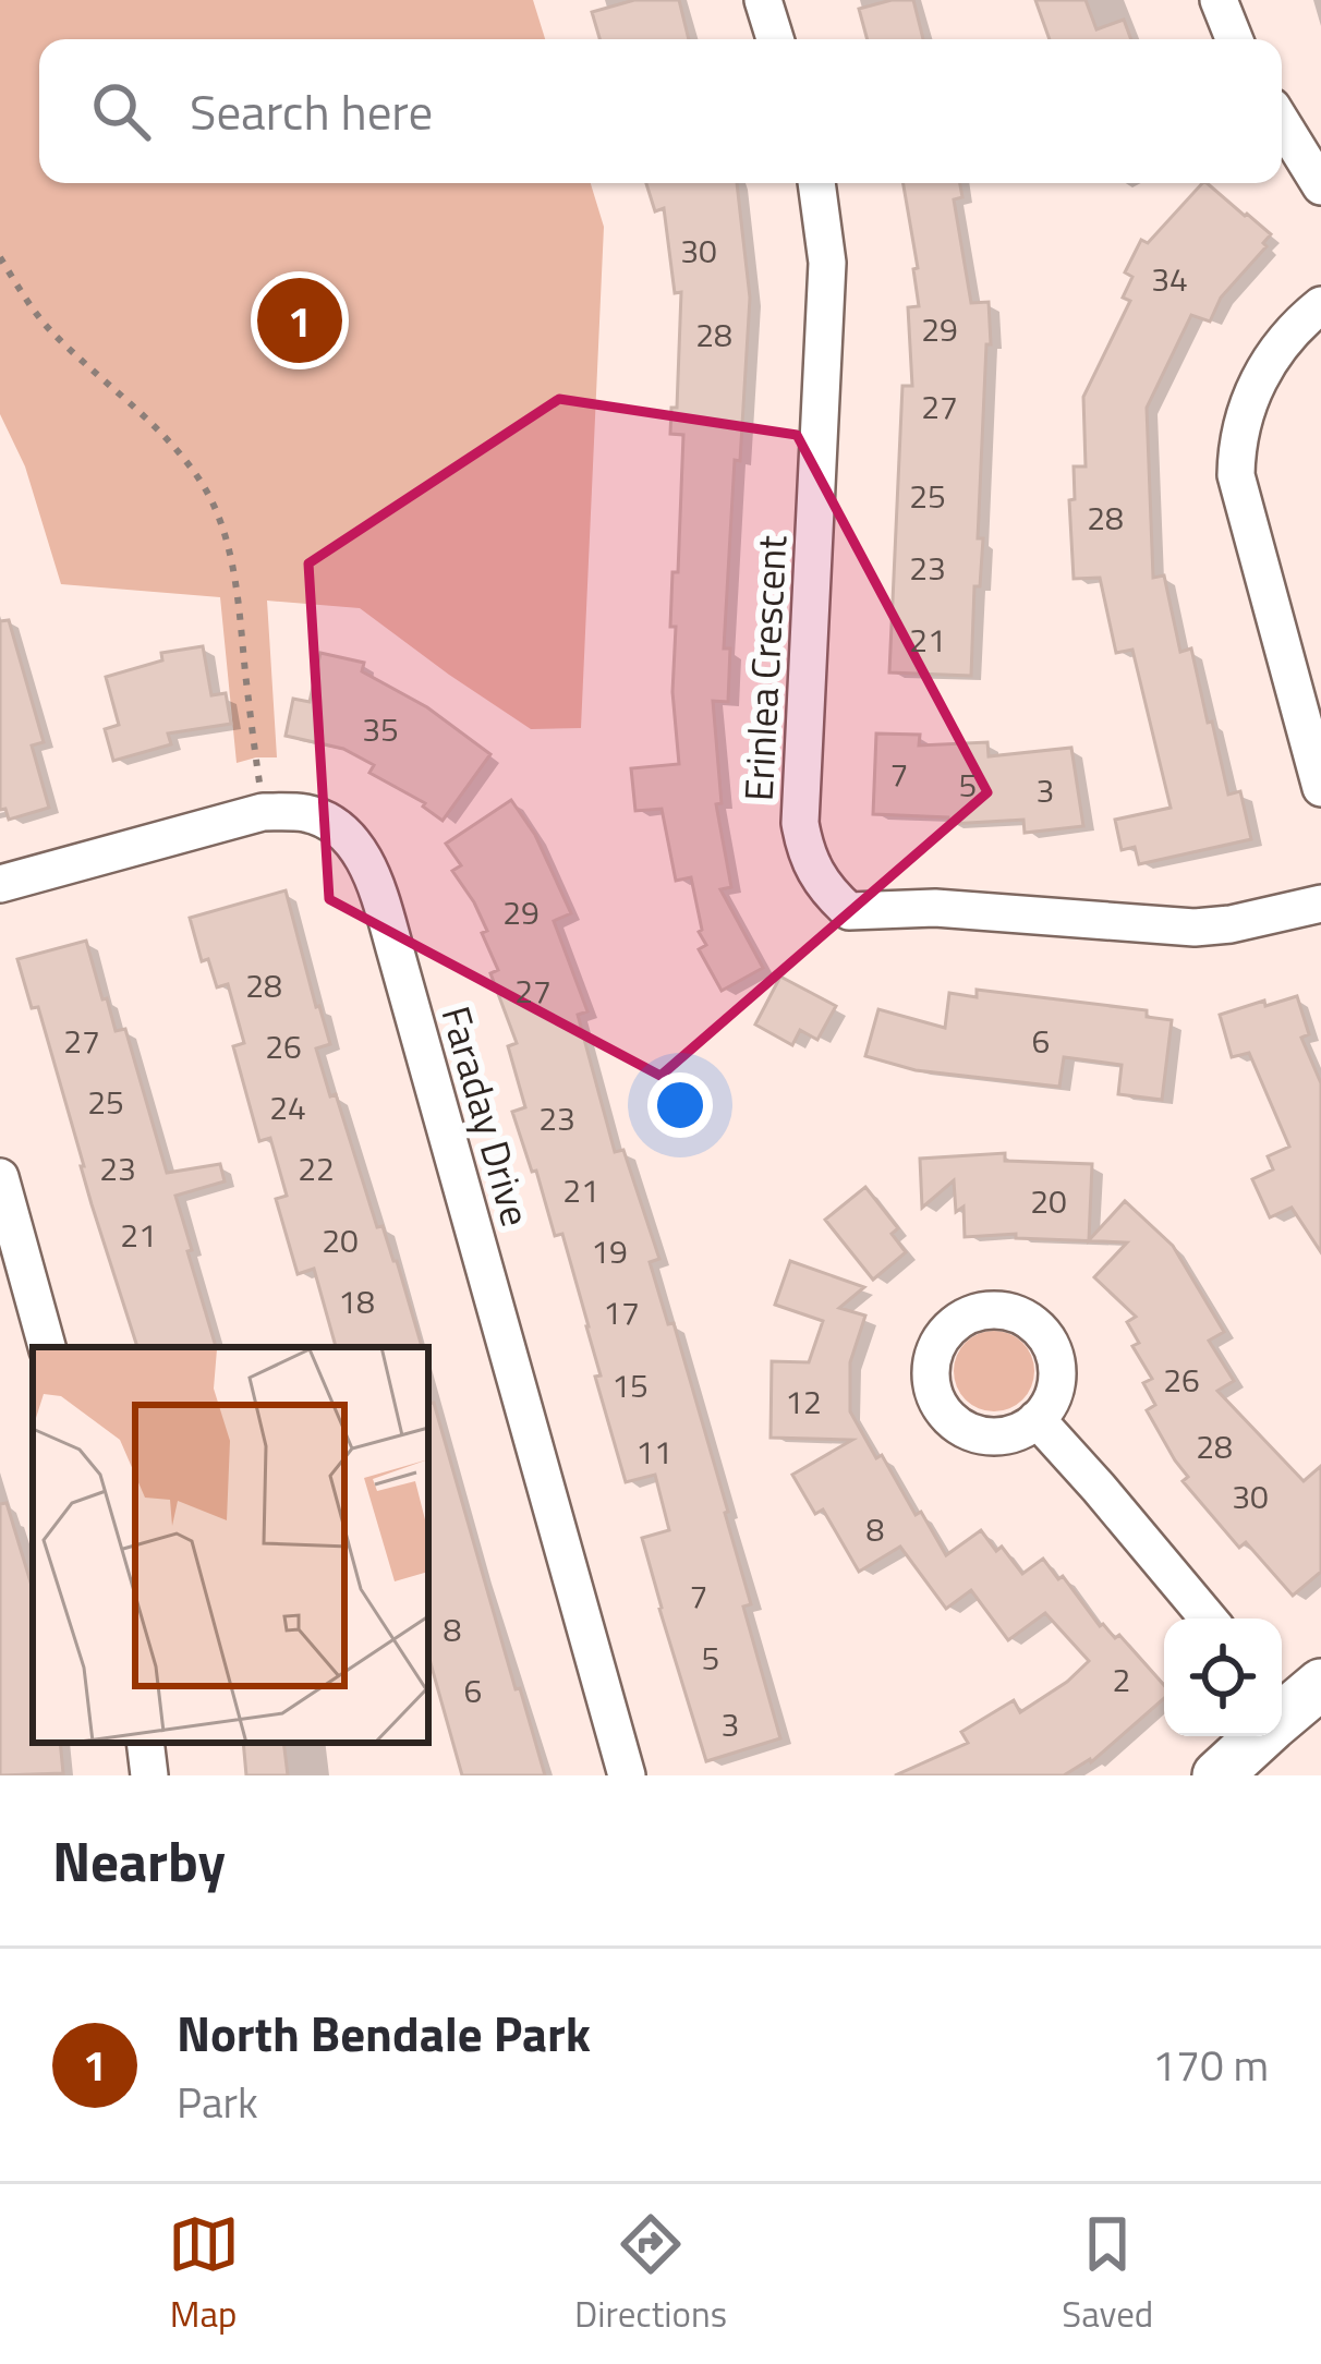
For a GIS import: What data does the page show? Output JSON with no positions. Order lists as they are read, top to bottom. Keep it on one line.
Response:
{"streets":{"street":["Erinlea Crescent","Faraday Drive"]},"house_numbers":["30","34","29","28","27","25","28","23","21","35","7","5","3","29","28","27","27","6","26","25","24","23","23","22","21","20","21","20","19","18","17","26","15","12","28","11","30","8","7","8","5","2","6","3"],"page":{"search":"Search here","pins":"1","heading":"Nearby","list":[{"mark":"1","name":"North Bendale Park","note":"Park","value":"170 m"}],"nav":["Map","Directions","Saved"]}}
